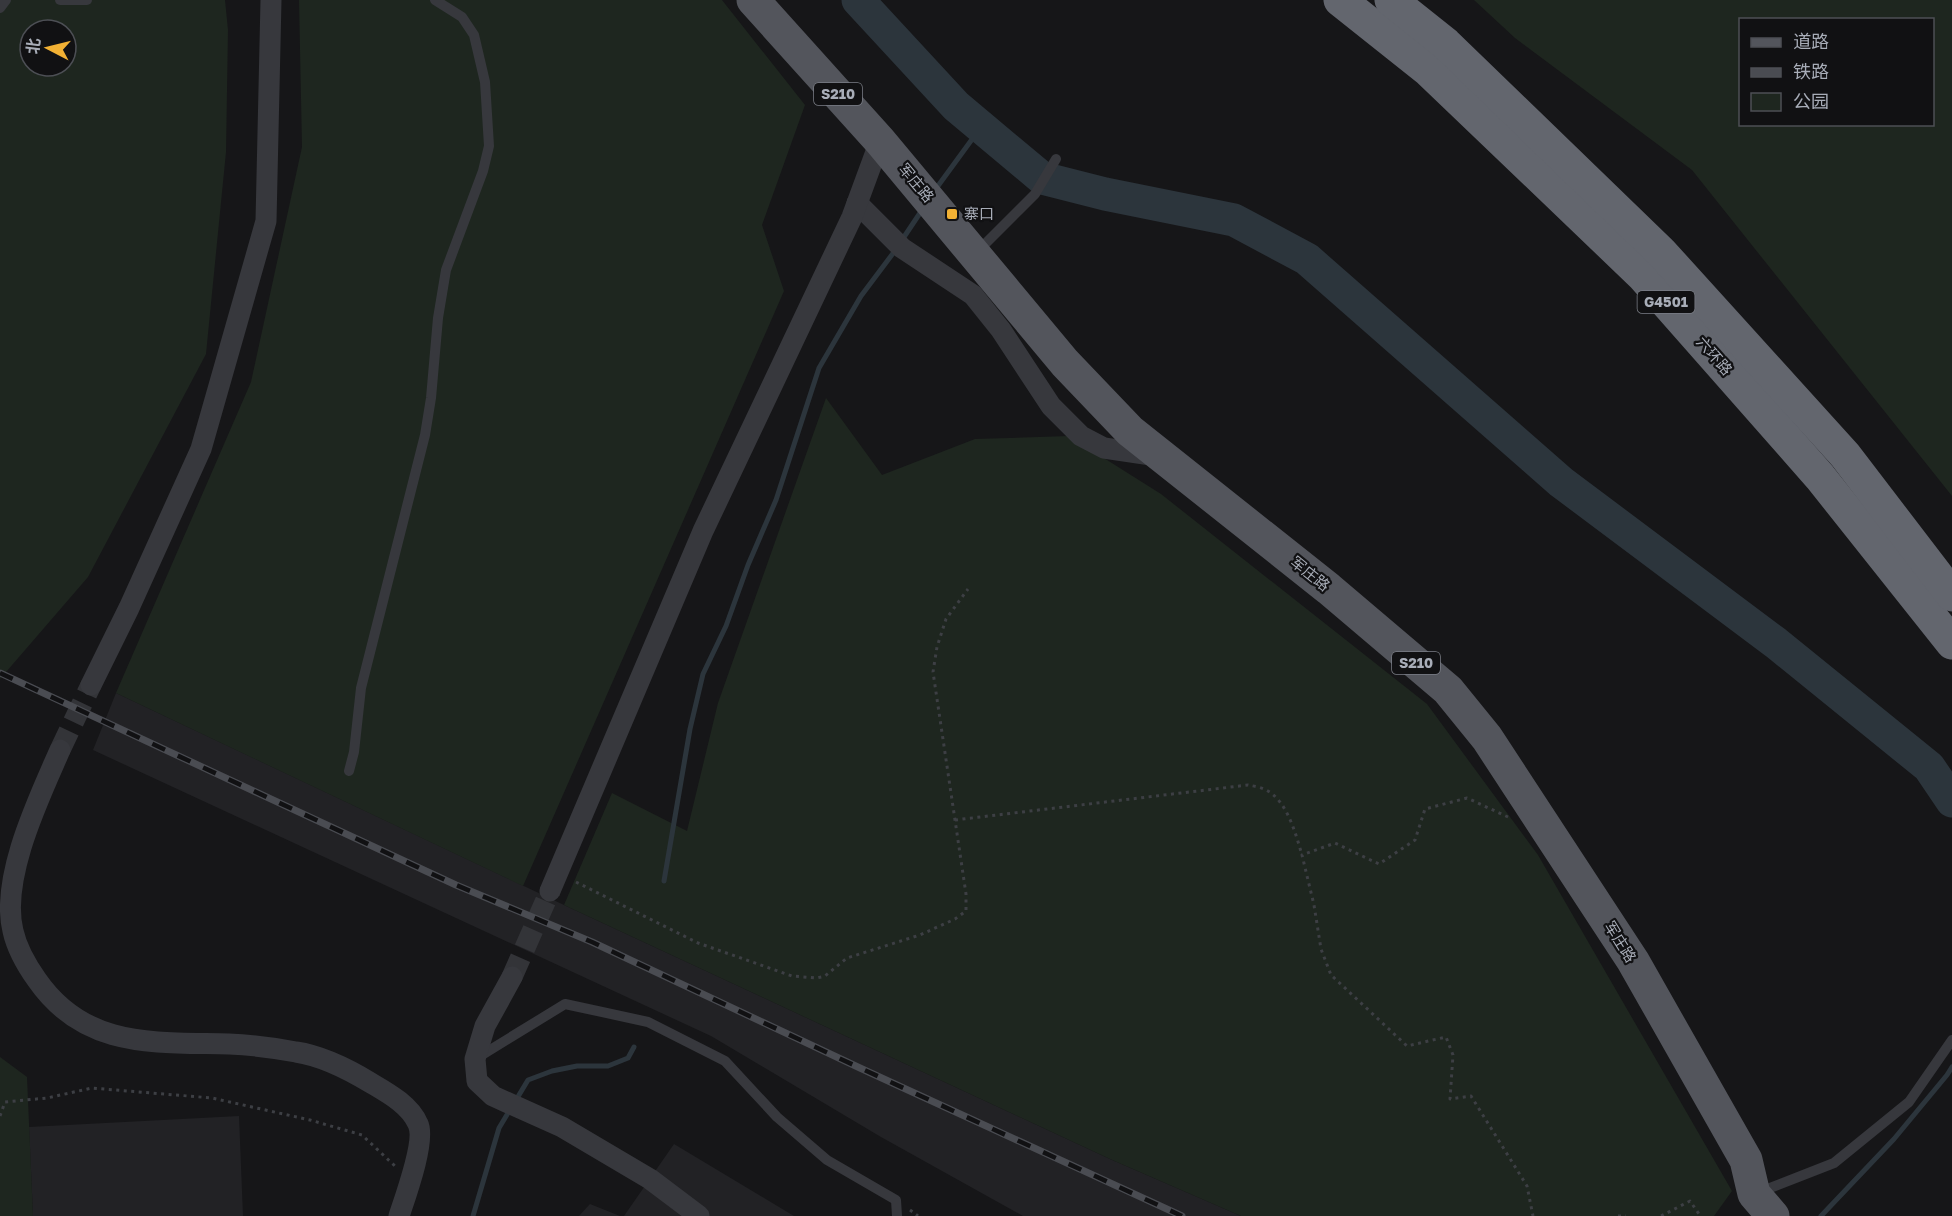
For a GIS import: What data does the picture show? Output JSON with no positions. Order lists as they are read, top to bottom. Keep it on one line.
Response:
{"streets":{"highway":["G4501","六环路"],"main road":["S210","军庄路"]},"places":{"transit":["寨口"]},"legend":["道路","铁路","公园"],"north":"left"}
